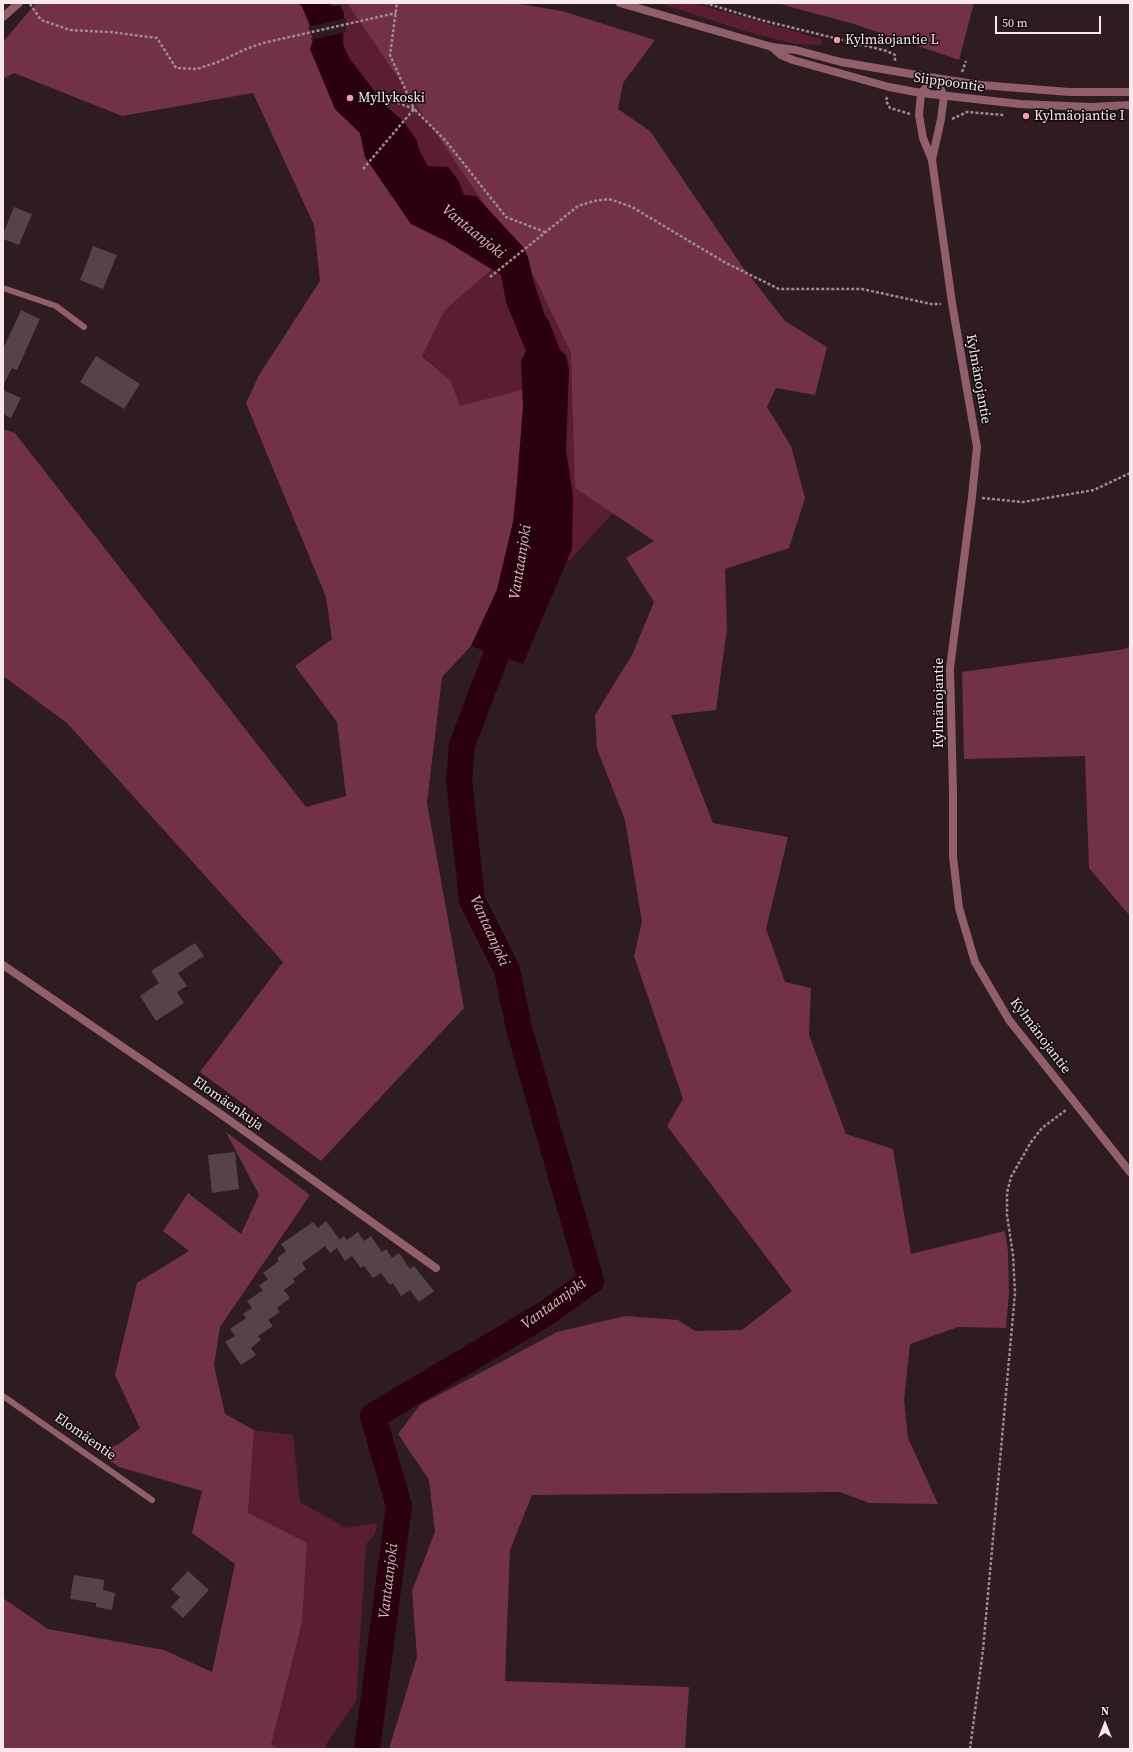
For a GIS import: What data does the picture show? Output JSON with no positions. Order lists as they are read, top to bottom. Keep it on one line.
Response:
{"streets":{"street":["Siippoontie","Kylmänojantie","Elomäenkuja"],"lane":["Elomäentie"]},"crossings":[["Siippoontie","Kylmänojantie"]],"water":["Vantaanjoki"],"places":["Kylmäojantie L","Myllykoski","Kylmäojantie I"],"scale_bar":"50 m","north":"top"}
